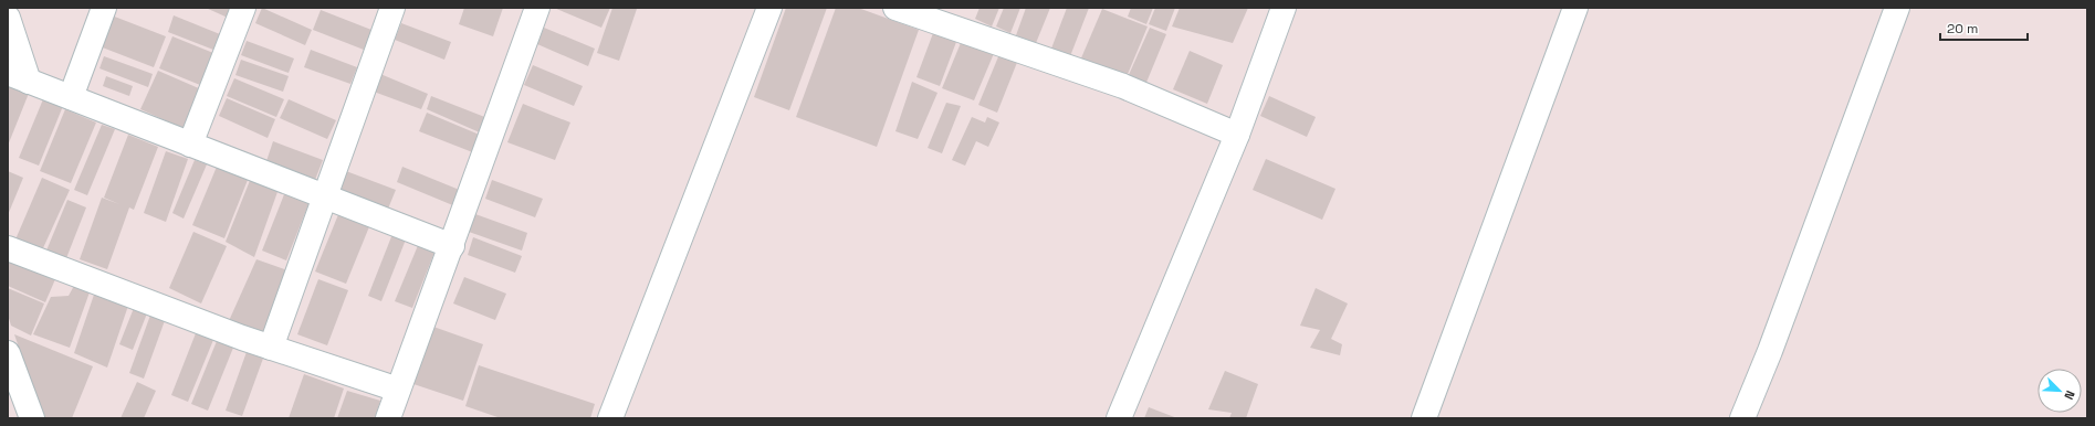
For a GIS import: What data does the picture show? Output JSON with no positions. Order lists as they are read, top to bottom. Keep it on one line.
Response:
{"scale_bar":"20 m","north":"bottom right"}
